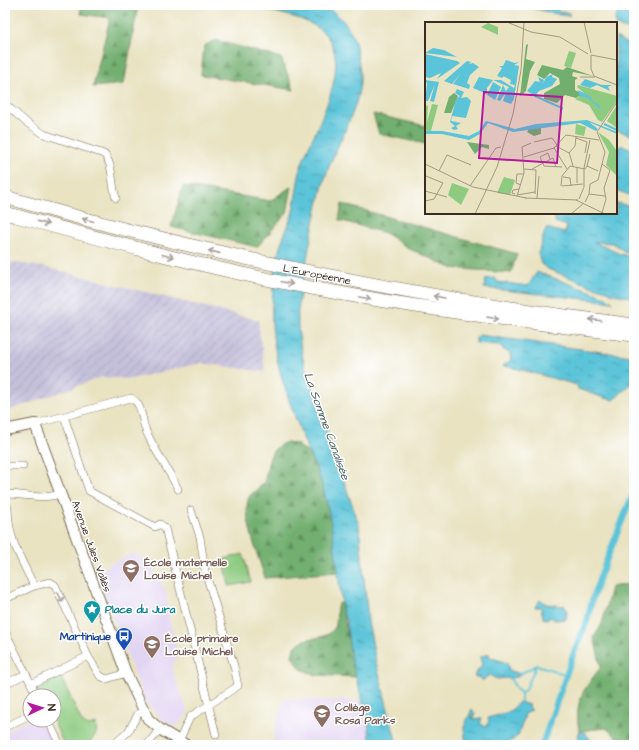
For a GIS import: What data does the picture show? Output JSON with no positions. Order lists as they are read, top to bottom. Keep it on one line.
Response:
{"streets":{"highway":["L'Européenne"],"street":["Avenue Jules Vallès"]},"water":["La Somme Canalisée"],"places":{"school or university":["École maternelle Louise Michel","École primaire Louise Michel","Collège Rosa Parks"],"place":["Place du Jura"],"bus stop":["Martinique"]},"north":"right"}
